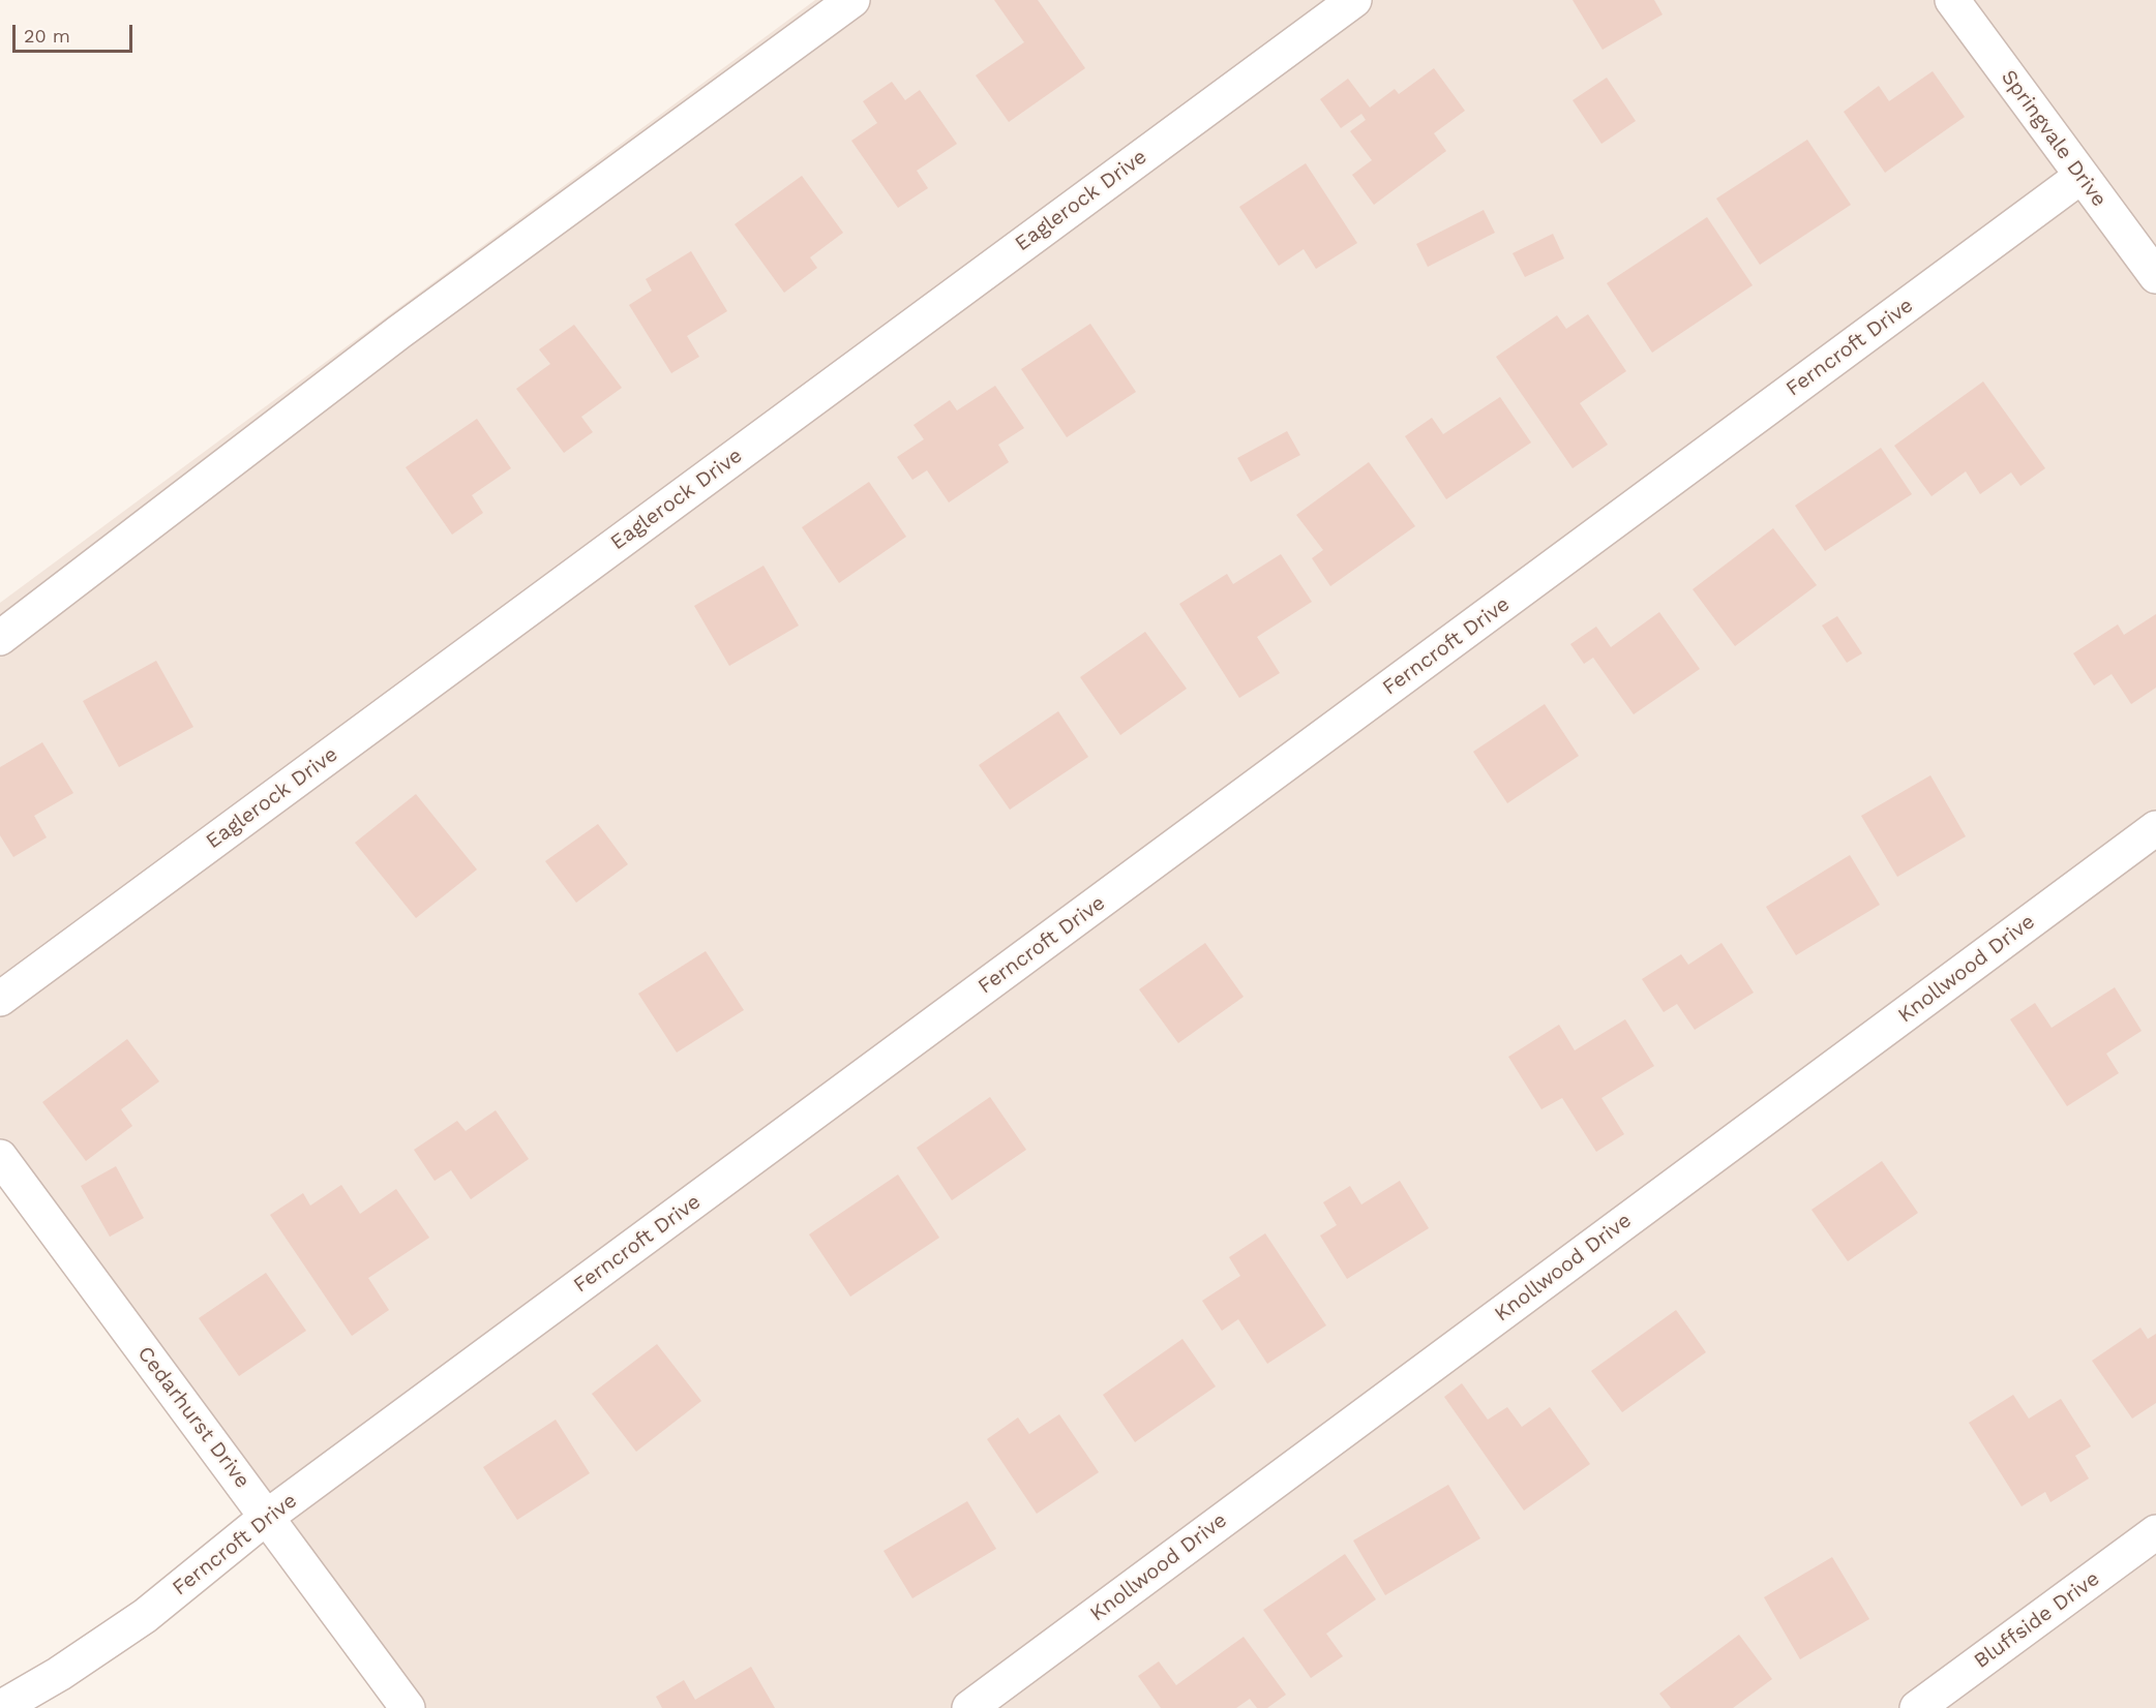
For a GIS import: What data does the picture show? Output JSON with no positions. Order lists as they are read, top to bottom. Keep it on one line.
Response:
{"streets":{"street":["Springvale Drive","Eaglerock Drive","Ferncroft Drive","Knollwood Drive","Cedarhurst Drive","Bluffside Drive"]},"crossings":[["Springvale Drive","Ferncroft Drive"],["Ferncroft Drive","Cedarhurst Drive"]],"scale_bar":"20 m"}
